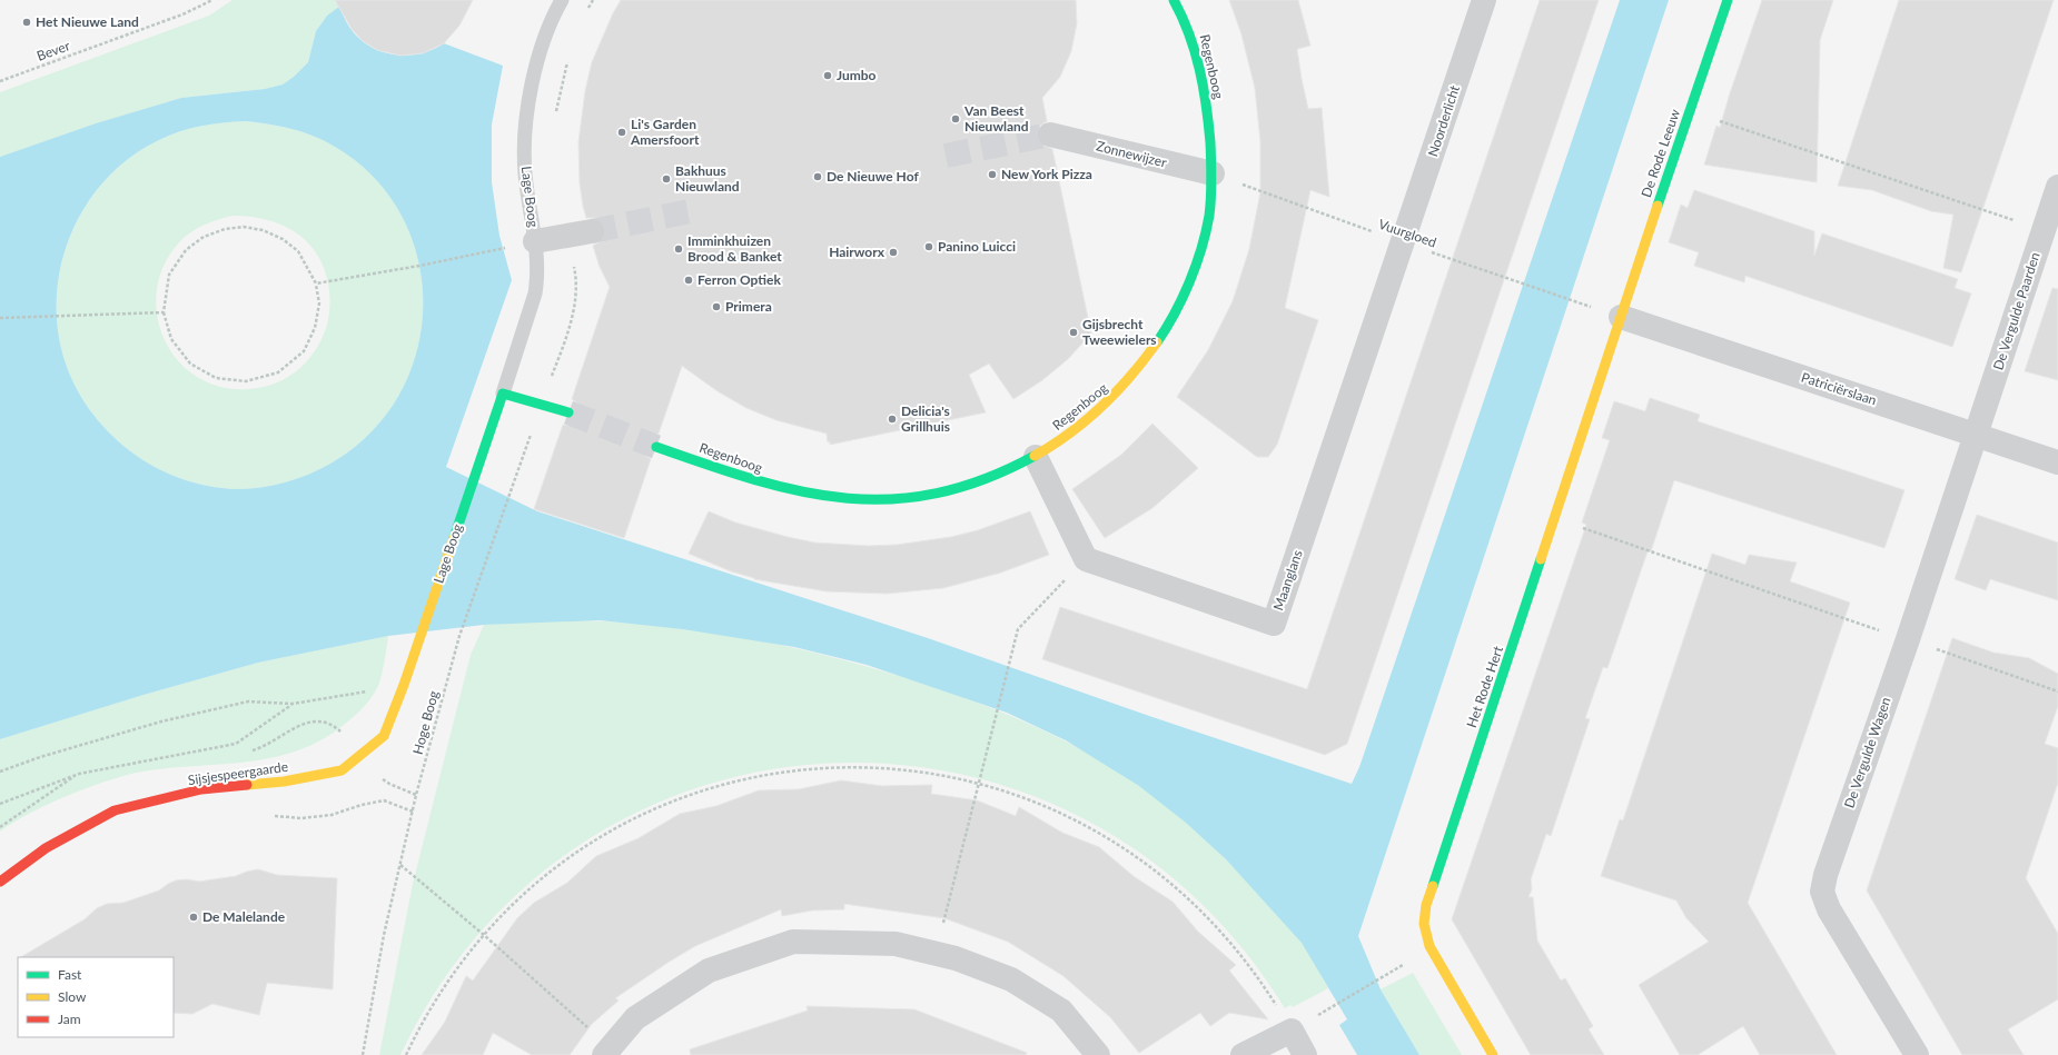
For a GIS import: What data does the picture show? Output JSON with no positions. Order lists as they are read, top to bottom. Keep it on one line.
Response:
{"streets":{"street":["Regenboog","Noorderlicht","De Rode Leeuw","Zonnewijzer","Lage Boog","De Vergulde Paarden","Patriciërslaan","Maanglans","Het Rode Hert","De Vergulde Wagen","Sijsjespeergaarde"],"path":["Bever","Vuurgloed","Hoge Boog"]},"crossings":[["Regenboog","Zonnewijzer"],["Regenboog","Vuurgloed"],["Noorderlicht","Vuurgloed"],["Noorderlicht","Maanglans"],["De Rode Leeuw","Patriciërslaan"],["De Rode Leeuw","Het Rode Hert"],["Zonnewijzer","Vuurgloed"],["Lage Boog","Sijsjespeergaarde"],["Vuurgloed","Maanglans"],["De Vergulde Paarden","Patriciërslaan"],["De Vergulde Paarden","De Vergulde Wagen"],["Patriciërslaan","Het Rode Hert"],["Patriciërslaan","De Vergulde Wagen"]],"places":["Het Nieuwe Land","Jumbo","Van Beest Nieuwland","Li's Garden Amersfoort","New York Pizza","De Nieuwe Hof","Bakhuus Nieuwland","Panino Luicci","Imminkhuizen Brood & Banket","Hairworx","Ferron Optiek","Primera","Gijsbrecht Tweewielers","Delicia's Grillhuis","De Malelande"],"legend":["Fast","Slow","Jam"]}
